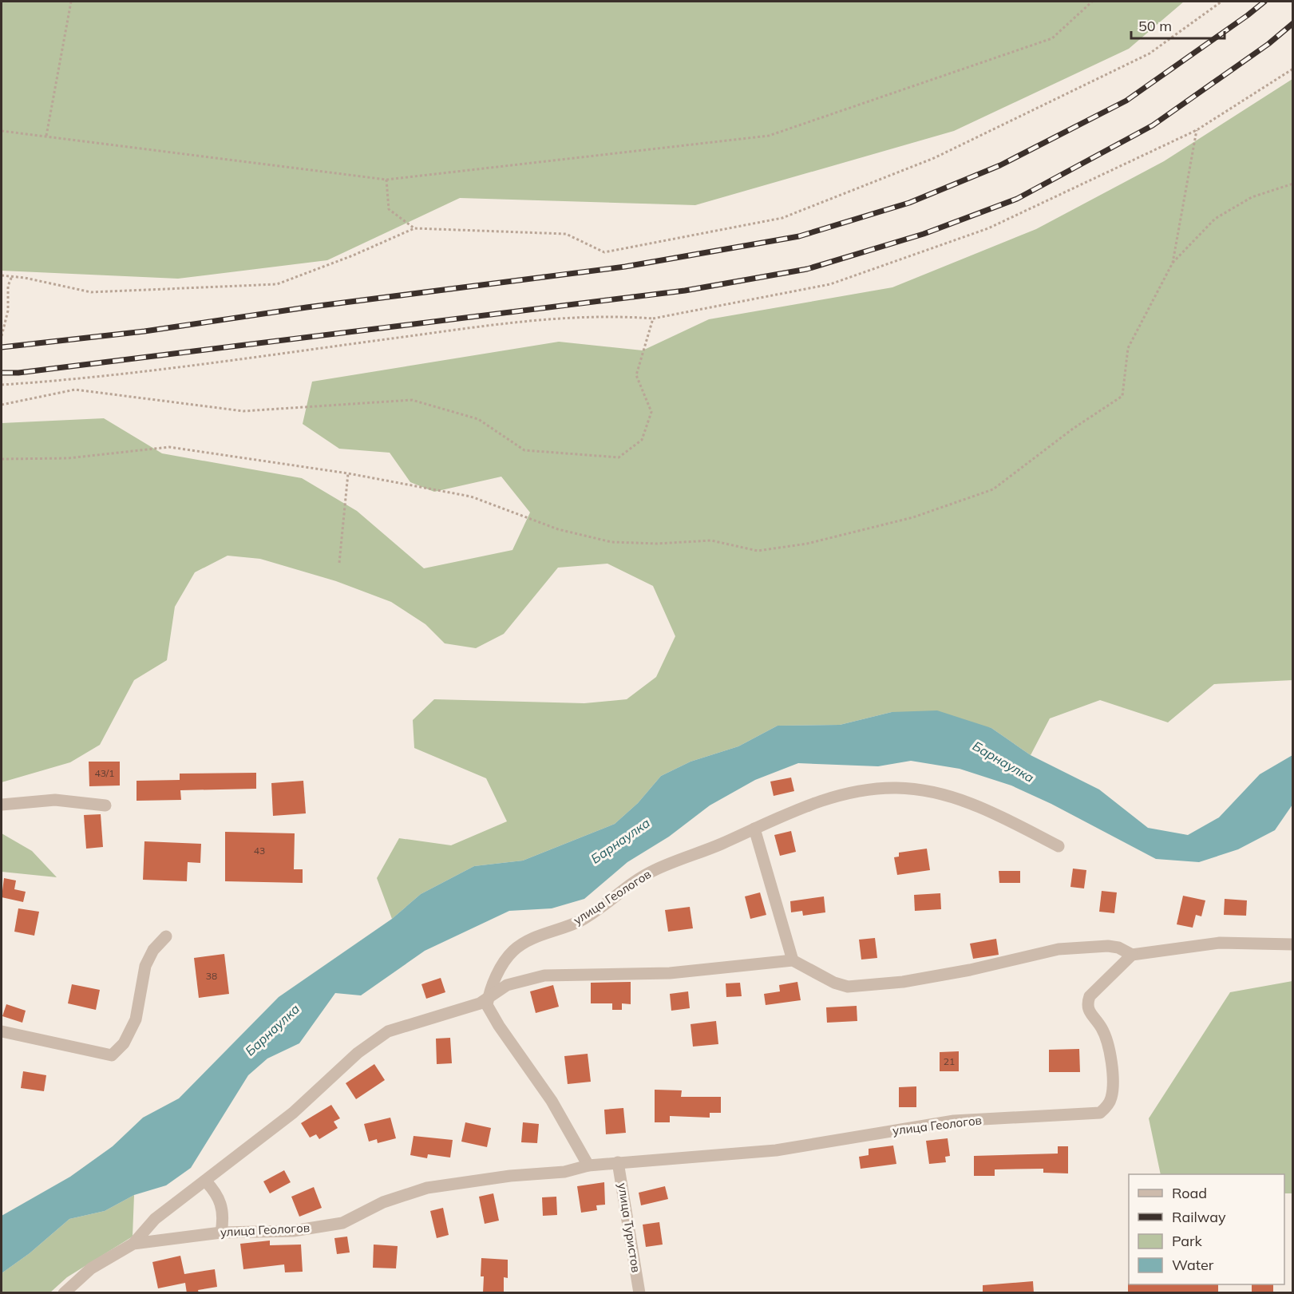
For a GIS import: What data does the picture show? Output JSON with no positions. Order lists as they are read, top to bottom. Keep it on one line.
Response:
{"streets":{"street":["улица Геологов","улица Туристов"]},"crossings":[["улица Геологов","улица Туристов"]],"water":["Барнаулка"],"house_numbers":["43/1","43","38","21"],"legend":["Road","Railway","Park","Water"],"scale_bar":"50 m"}
